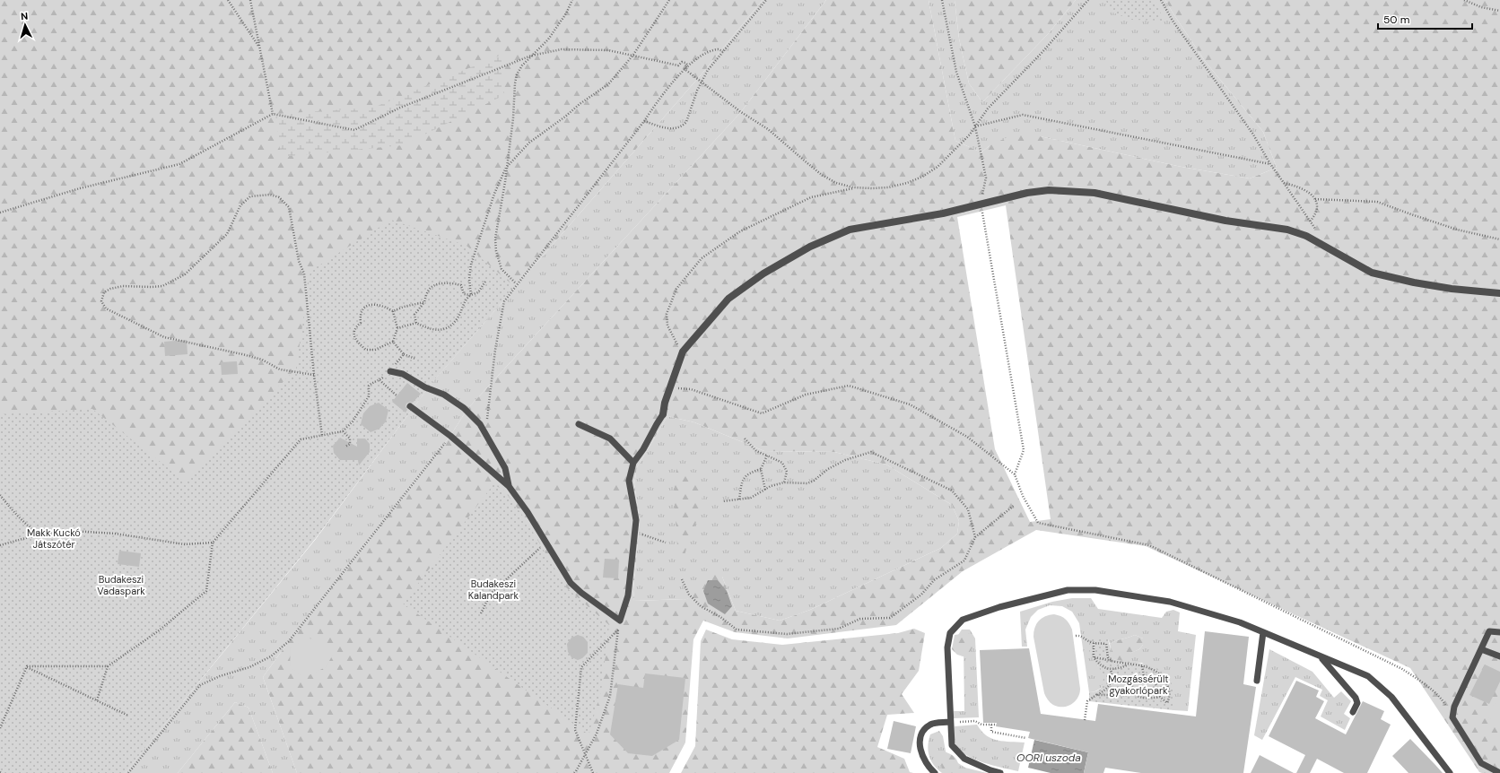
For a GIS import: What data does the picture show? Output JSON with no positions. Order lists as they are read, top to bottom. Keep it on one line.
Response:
{"water":["OORI uszoda"],"parks":["Makk Kuckó Játszótér","Budakeszi Vadaspark","Budakeszi Kalandpark","Mozgássérült gyakorlópark"],"scale_bar":"50 m","north":"top"}
